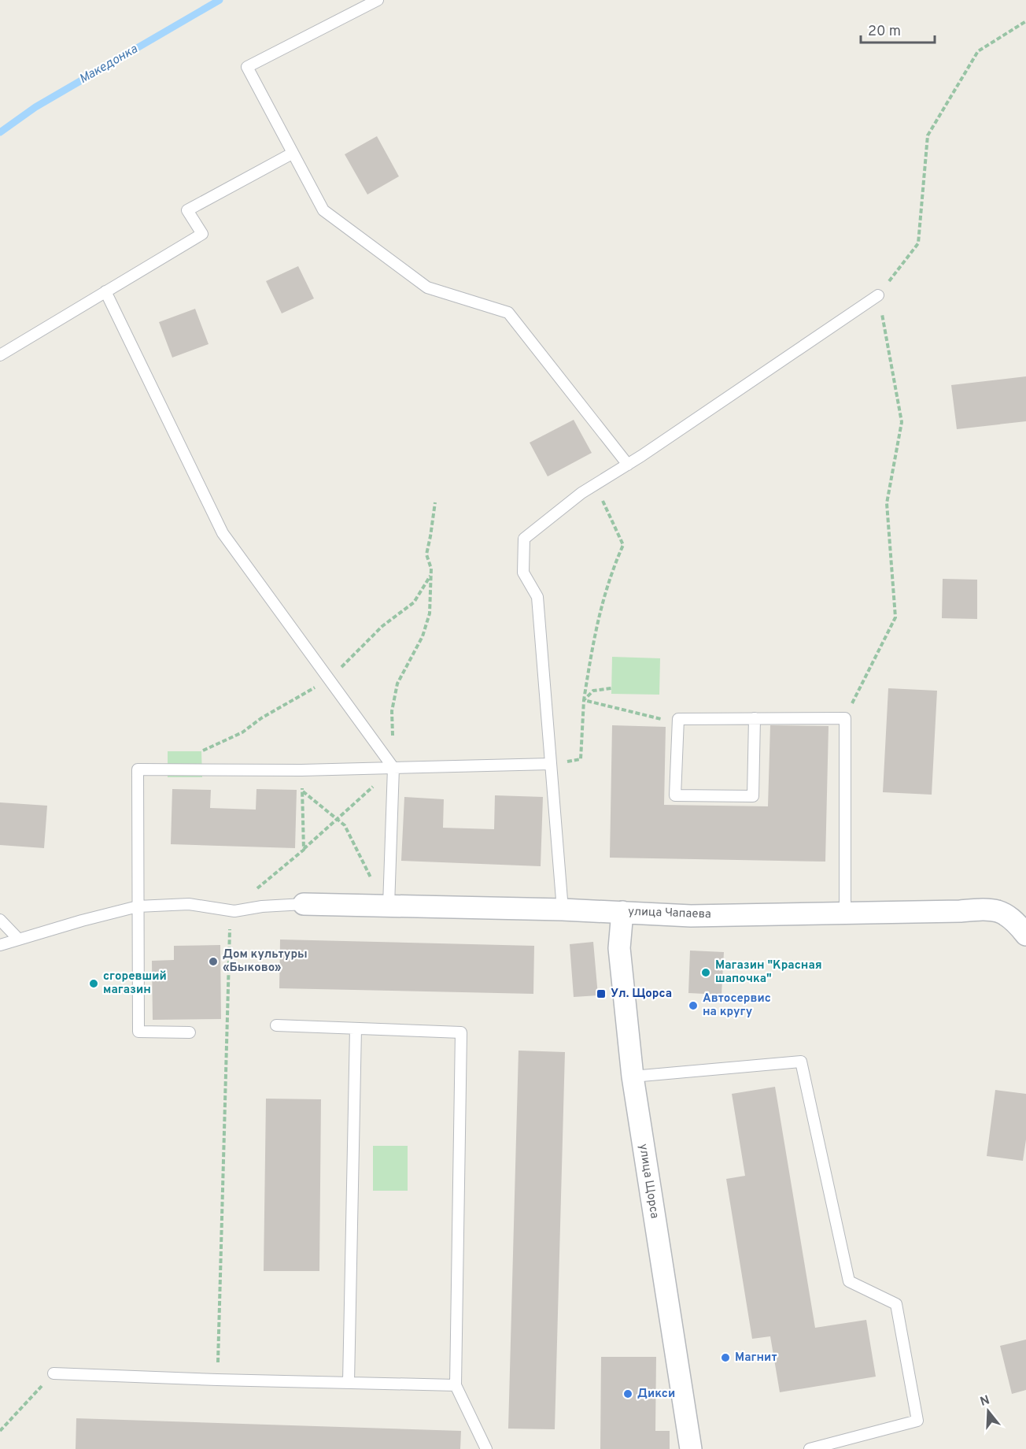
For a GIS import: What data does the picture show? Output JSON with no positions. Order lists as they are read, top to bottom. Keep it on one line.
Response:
{"streets":{"street":["улица Чапаева","улица Щорса"]},"crossings":[["улица Чапаева","улица Щорса"]],"water":["Македонка"],"places":{"other":["Дом культуры «Быково»","Магазин \"Красная шапочка\"","сгоревший магазин","Автосервис на кругу","Магнит","Дикси"],"transit":["Ул. Щорса"]},"scale_bar":"20 m","north":"top"}
